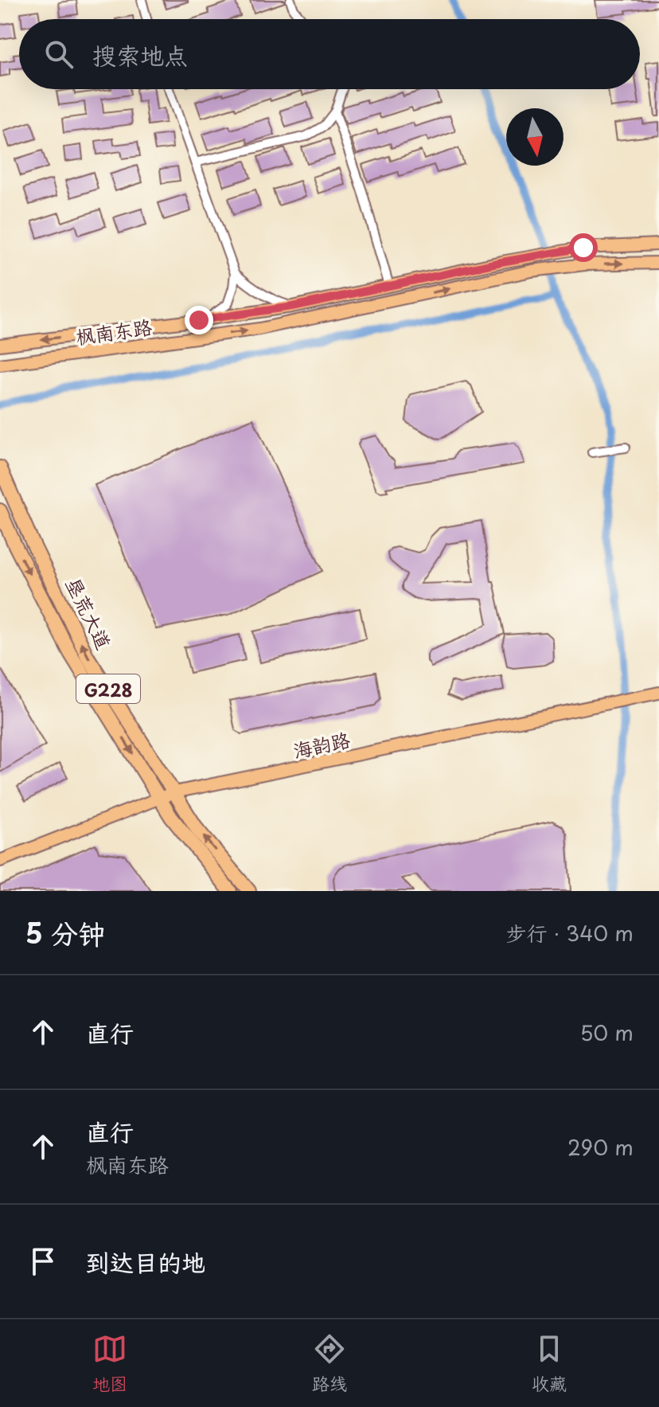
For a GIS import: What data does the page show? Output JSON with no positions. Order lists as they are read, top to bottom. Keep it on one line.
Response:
{"streets":{"highway":["垦荒大道","G228"],"main road":["枫南东路","海韵路"]},"crossings":[["垦荒大道","海韵路"]],"north":"bottom","page":{"search":"搜索地点","heading":["5 分钟","步行 · 340 m"],"list":[["直行","50 m"],["直行","枫南东路","290 m"],"到达目的地"],"nav":["地图","路线","收藏"]}}
